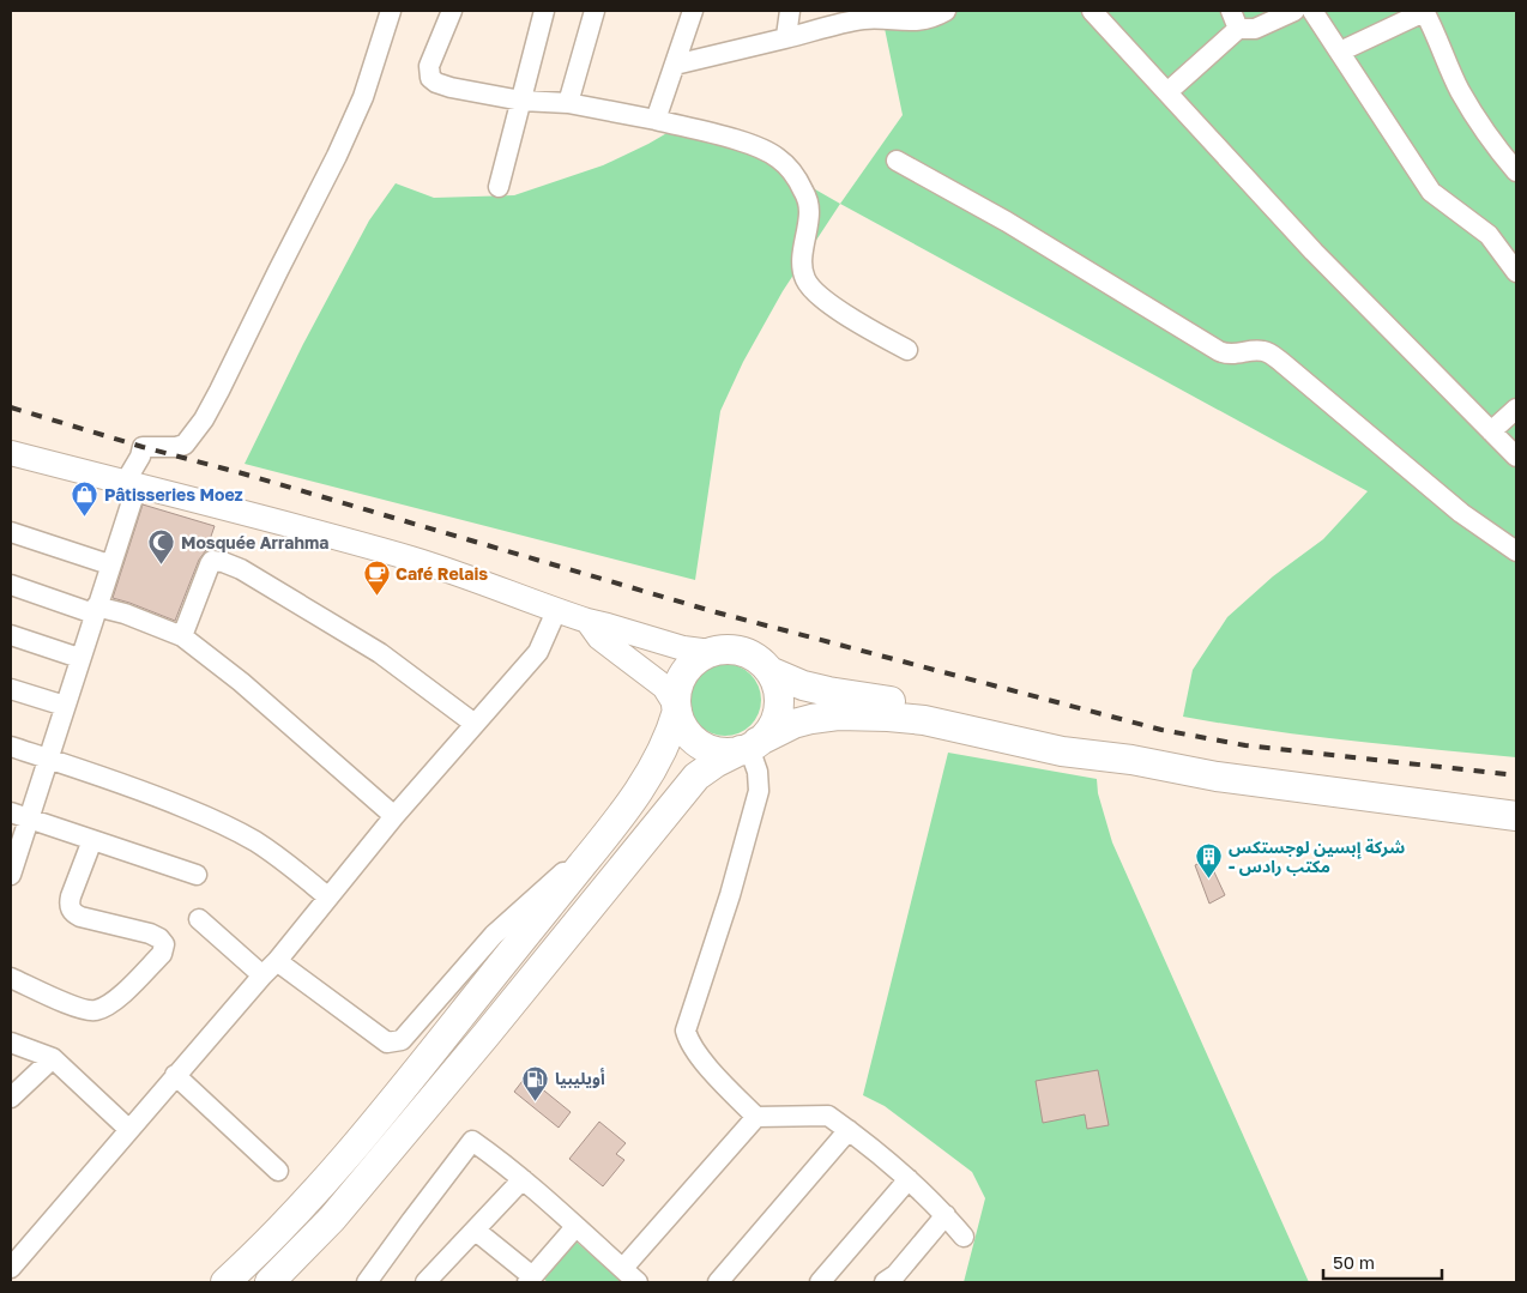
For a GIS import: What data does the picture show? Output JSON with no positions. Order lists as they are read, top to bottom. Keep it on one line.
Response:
{"places":{"shop":["Pâtisseries Moez"],"mosque":["Mosquée Arrahma"],"cafe":["Café Relais"],"building":["شركة إبسين لوجستكس - مكتب رادس"],"fuel station":["أويليبيا"]},"scale_bar":"50 m"}
